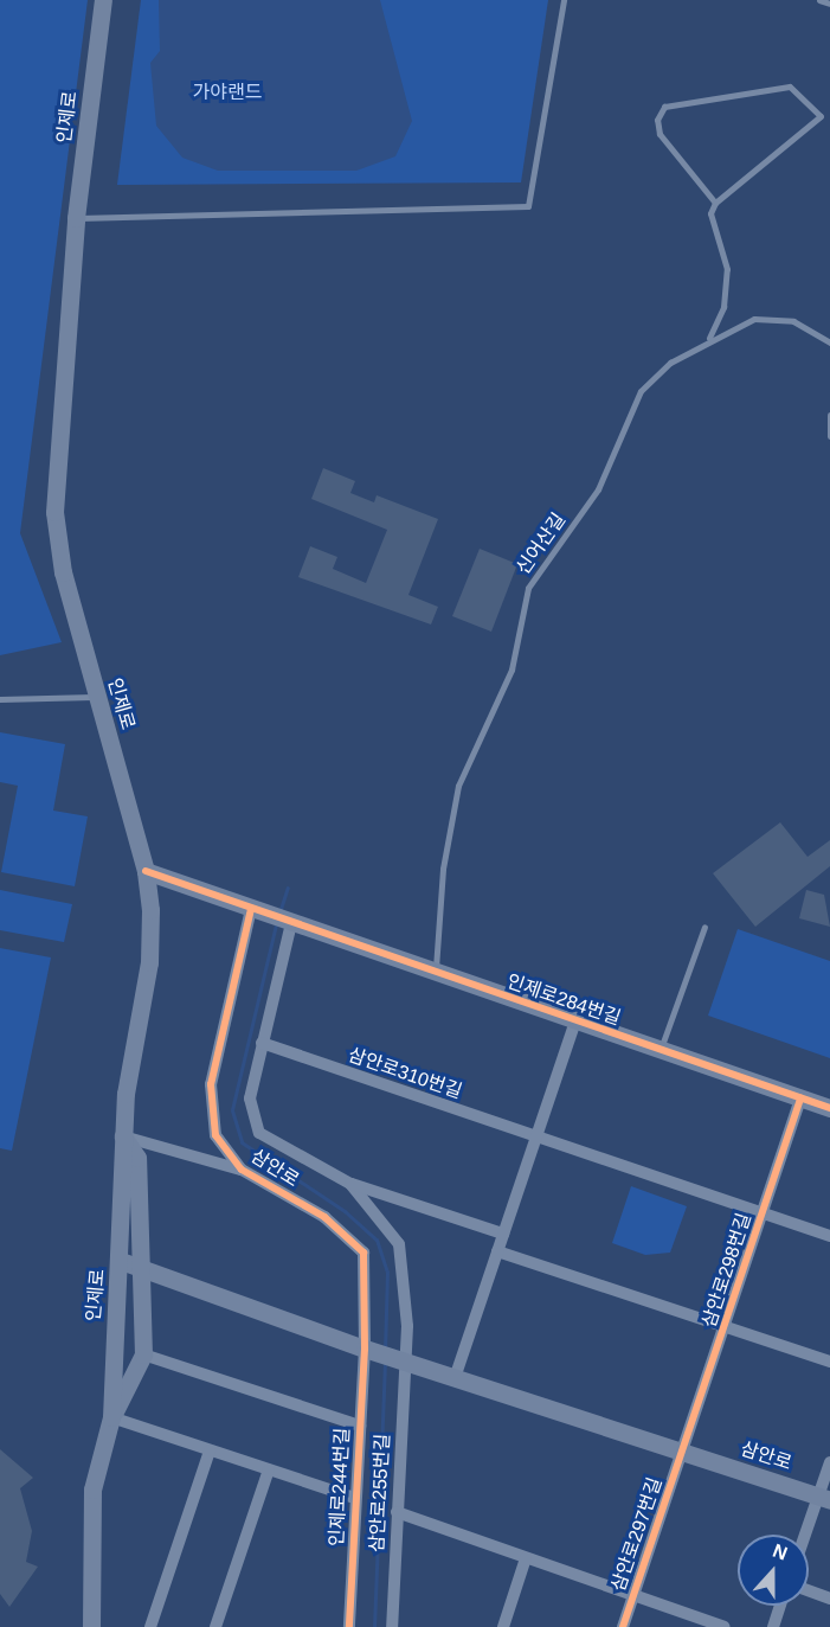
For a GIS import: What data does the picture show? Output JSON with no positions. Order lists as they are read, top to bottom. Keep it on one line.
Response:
{"streets":{"main road":["인제로","인제로284번길","삼안로"],"street":["삼안로310번길","삼안로298번길","인제로244번길","삼안로255번길","삼안로297번길"],"lane":["신어산길"]},"crossings":[["신어산길","인제로284번길"],["인제로284번길","삼안로"],["인제로284번길","삼안로298번길"],["삼안로310번길","삼안로"],["삼안로310번길","삼안로298번길"],["삼안로","삼안로298번길"],["삼안로","인제로244번길"],["삼안로","삼안로255번길"],["삼안로","삼안로297번길"],["삼안로298번길","삼안로297번길"],["삼안로255번길","삼안로297번길"]],"parks":["가야랜드"],"north":"top"}
